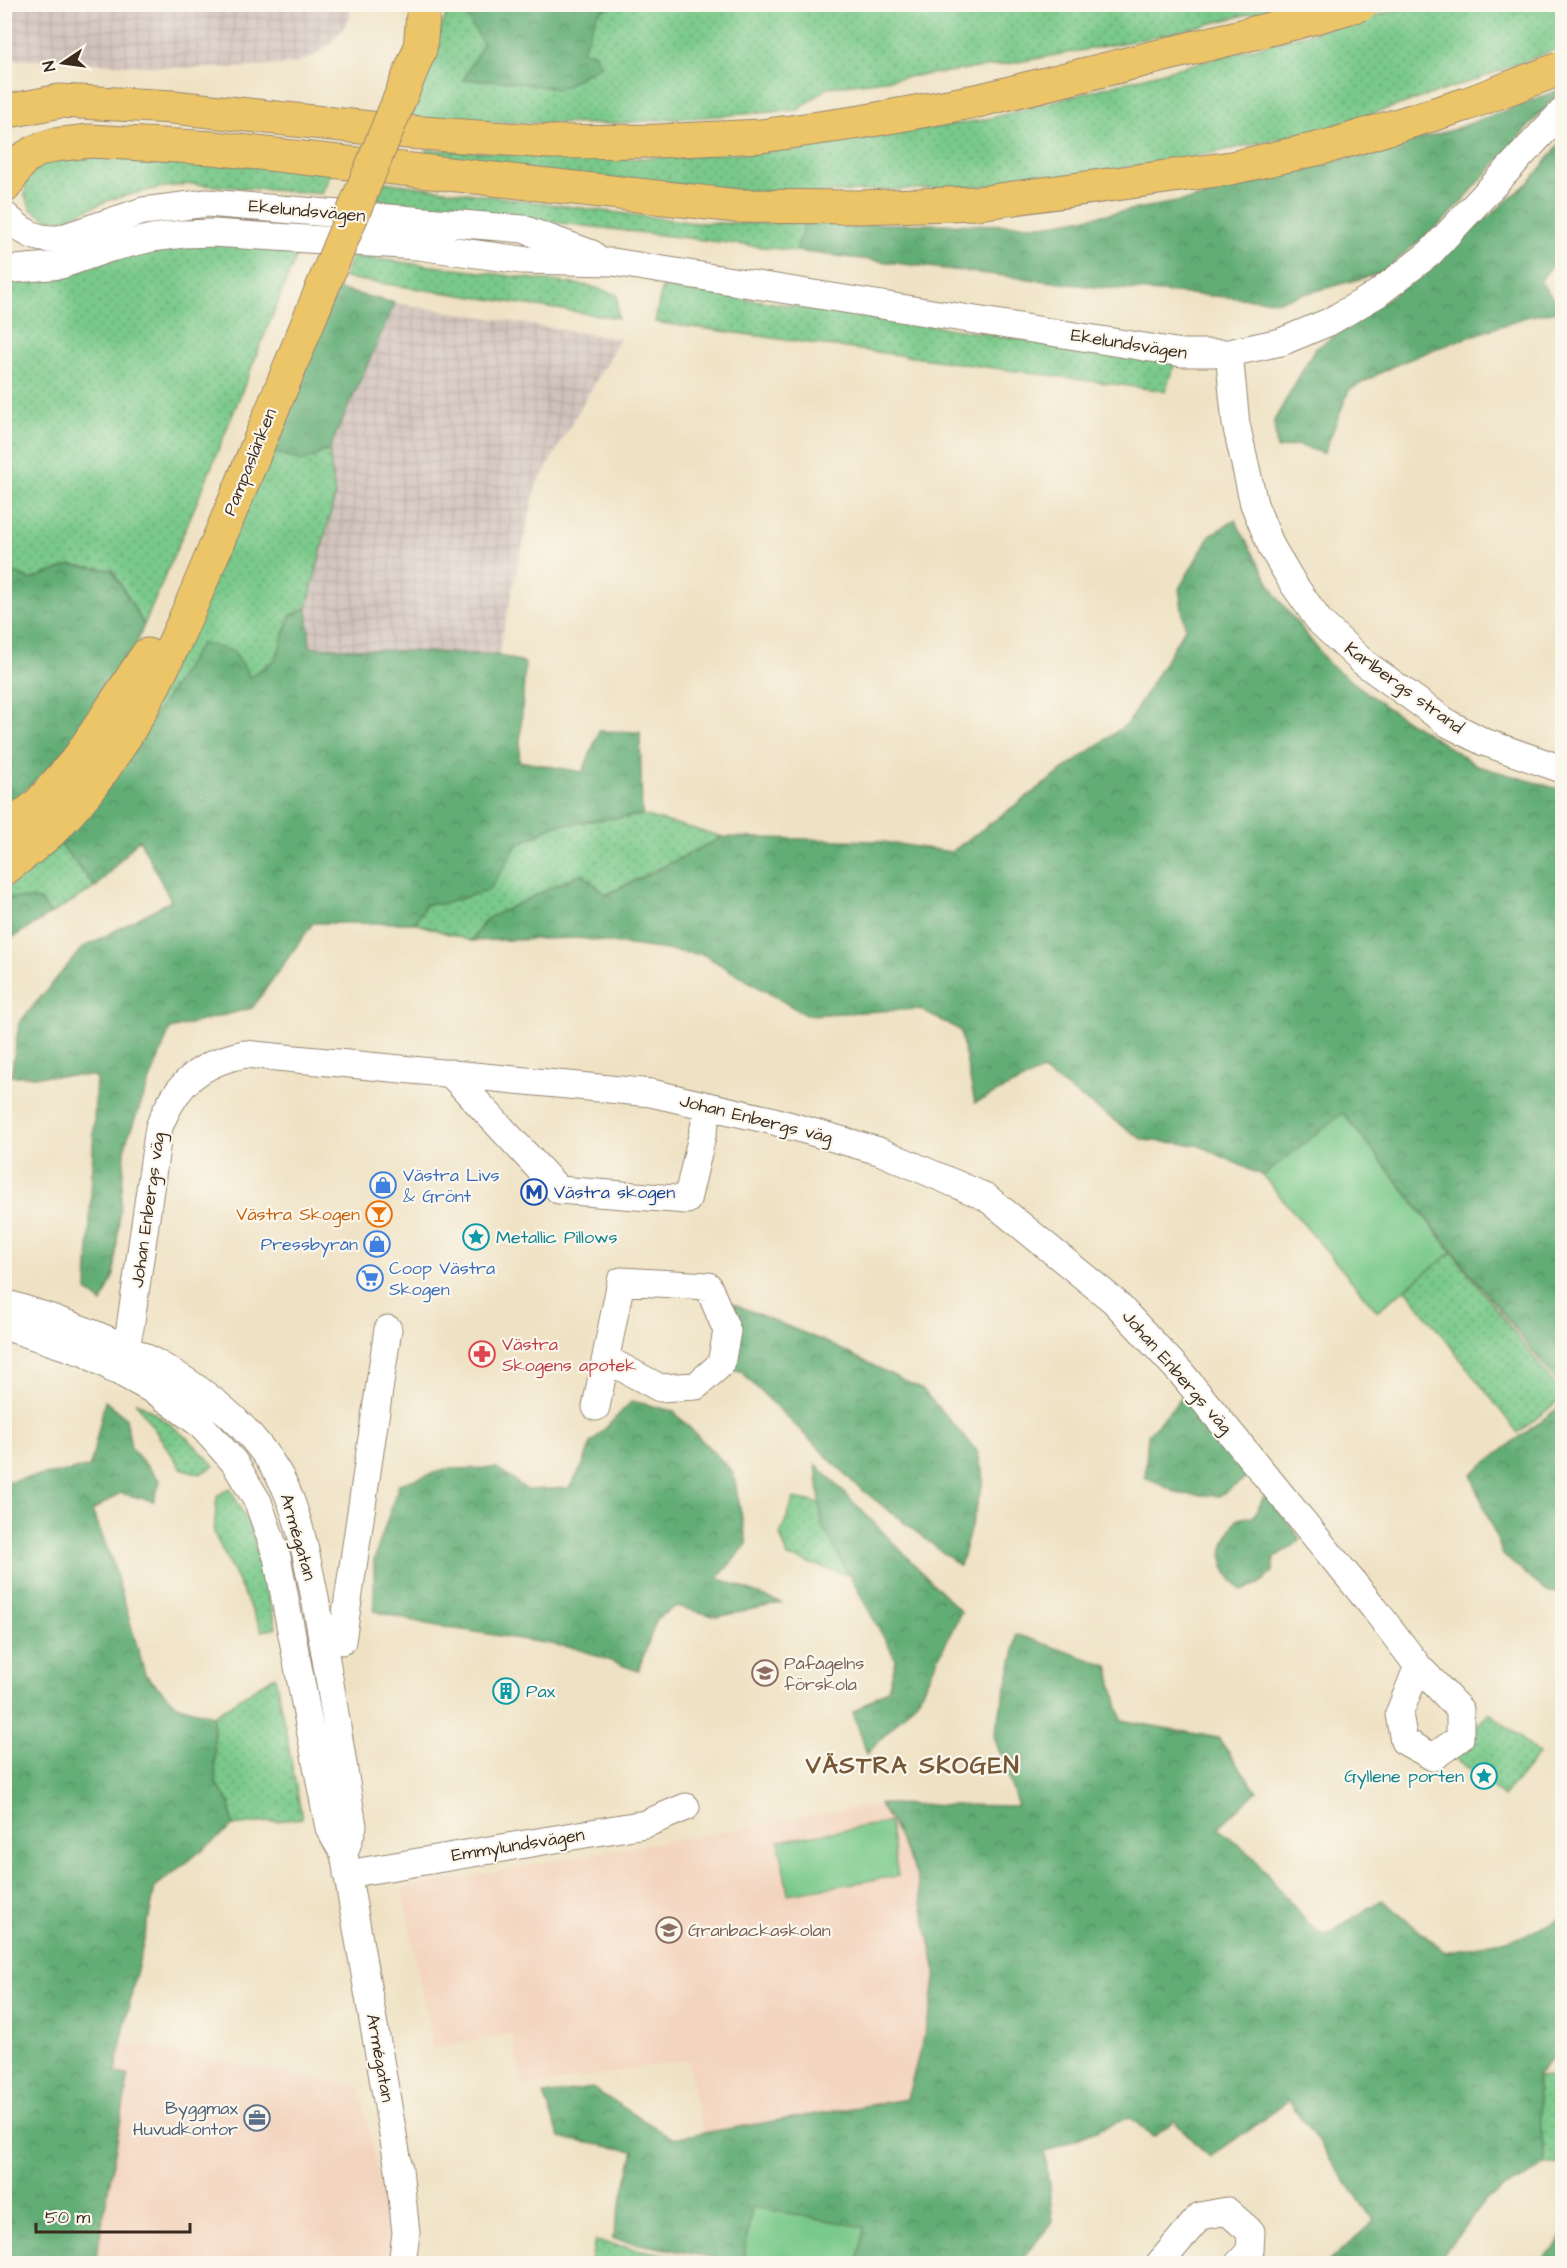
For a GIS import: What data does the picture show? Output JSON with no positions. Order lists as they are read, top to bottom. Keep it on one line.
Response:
{"streets":{"main road":["Pampaslänken"],"street":["Ekelundsvägen","Karlbergs strand","Johan Enbergs väg","Armégatan","Emmylundsvägen"]},"crossings":[["Ekelundsvägen","Karlbergs strand"],["Johan Enbergs väg","Armégatan"],["Armégatan","Emmylundsvägen"]],"districts":["VÄSTRA SKOGEN"],"places":{"shop":["Västra Livs & Grönt","Pressbyrån"],"metro station":["Västra skogen"],"bar":["Västra Skogen"],"place":["Metallic Pillows","Gyllene porten"],"supermarket":["Coop Västra Skogen"],"pharmacy":["Västra Skogens apotek"],"school or university":["Påfågelns förskola","Granbackaskolan"],"building":["Pax"],"office":["Byggmax Huvudkontor"]},"scale_bar":"50 m","north":"left"}
